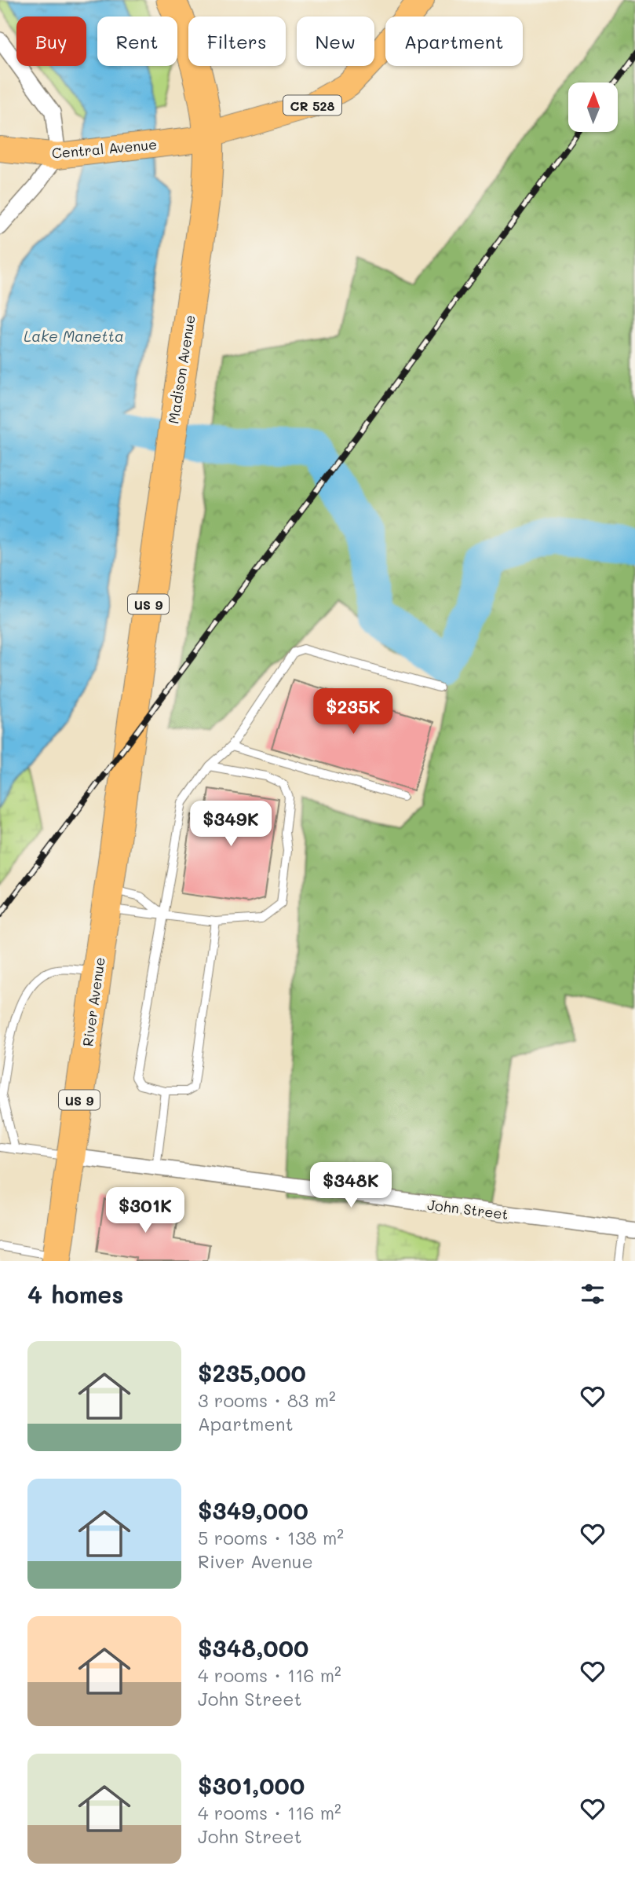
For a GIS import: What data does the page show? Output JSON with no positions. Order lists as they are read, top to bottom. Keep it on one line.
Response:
{"streets":{"highway":["Madison Avenue","US 9","River Avenue"],"main road":["CR 528","Central Avenue"],"street":["John Street"]},"crossings":[["CR 528","Central Avenue"],["CR 528","Madison Avenue"],["Central Avenue","Madison Avenue"],["Madison Avenue","River Avenue"],["River Avenue","John Street"]],"water":["Lake Manetta"],"north":"top","page":{"chip":["Buy","Rent","Filters","New","Apartment"],"price":["$235K","$349K","$348K","$301K"],"heading":"4 homes","list":[{"name":"$235,000","note":"3 rooms · 83 m² · Apartment"},{"name":"$349,000","note":"5 rooms · 138 m² · River Avenue"},{"name":"$348,000","note":"4 rooms · 116 m² · John Street"},{"name":"$301,000","note":"4 rooms · 116 m² · John Street"}]}}
